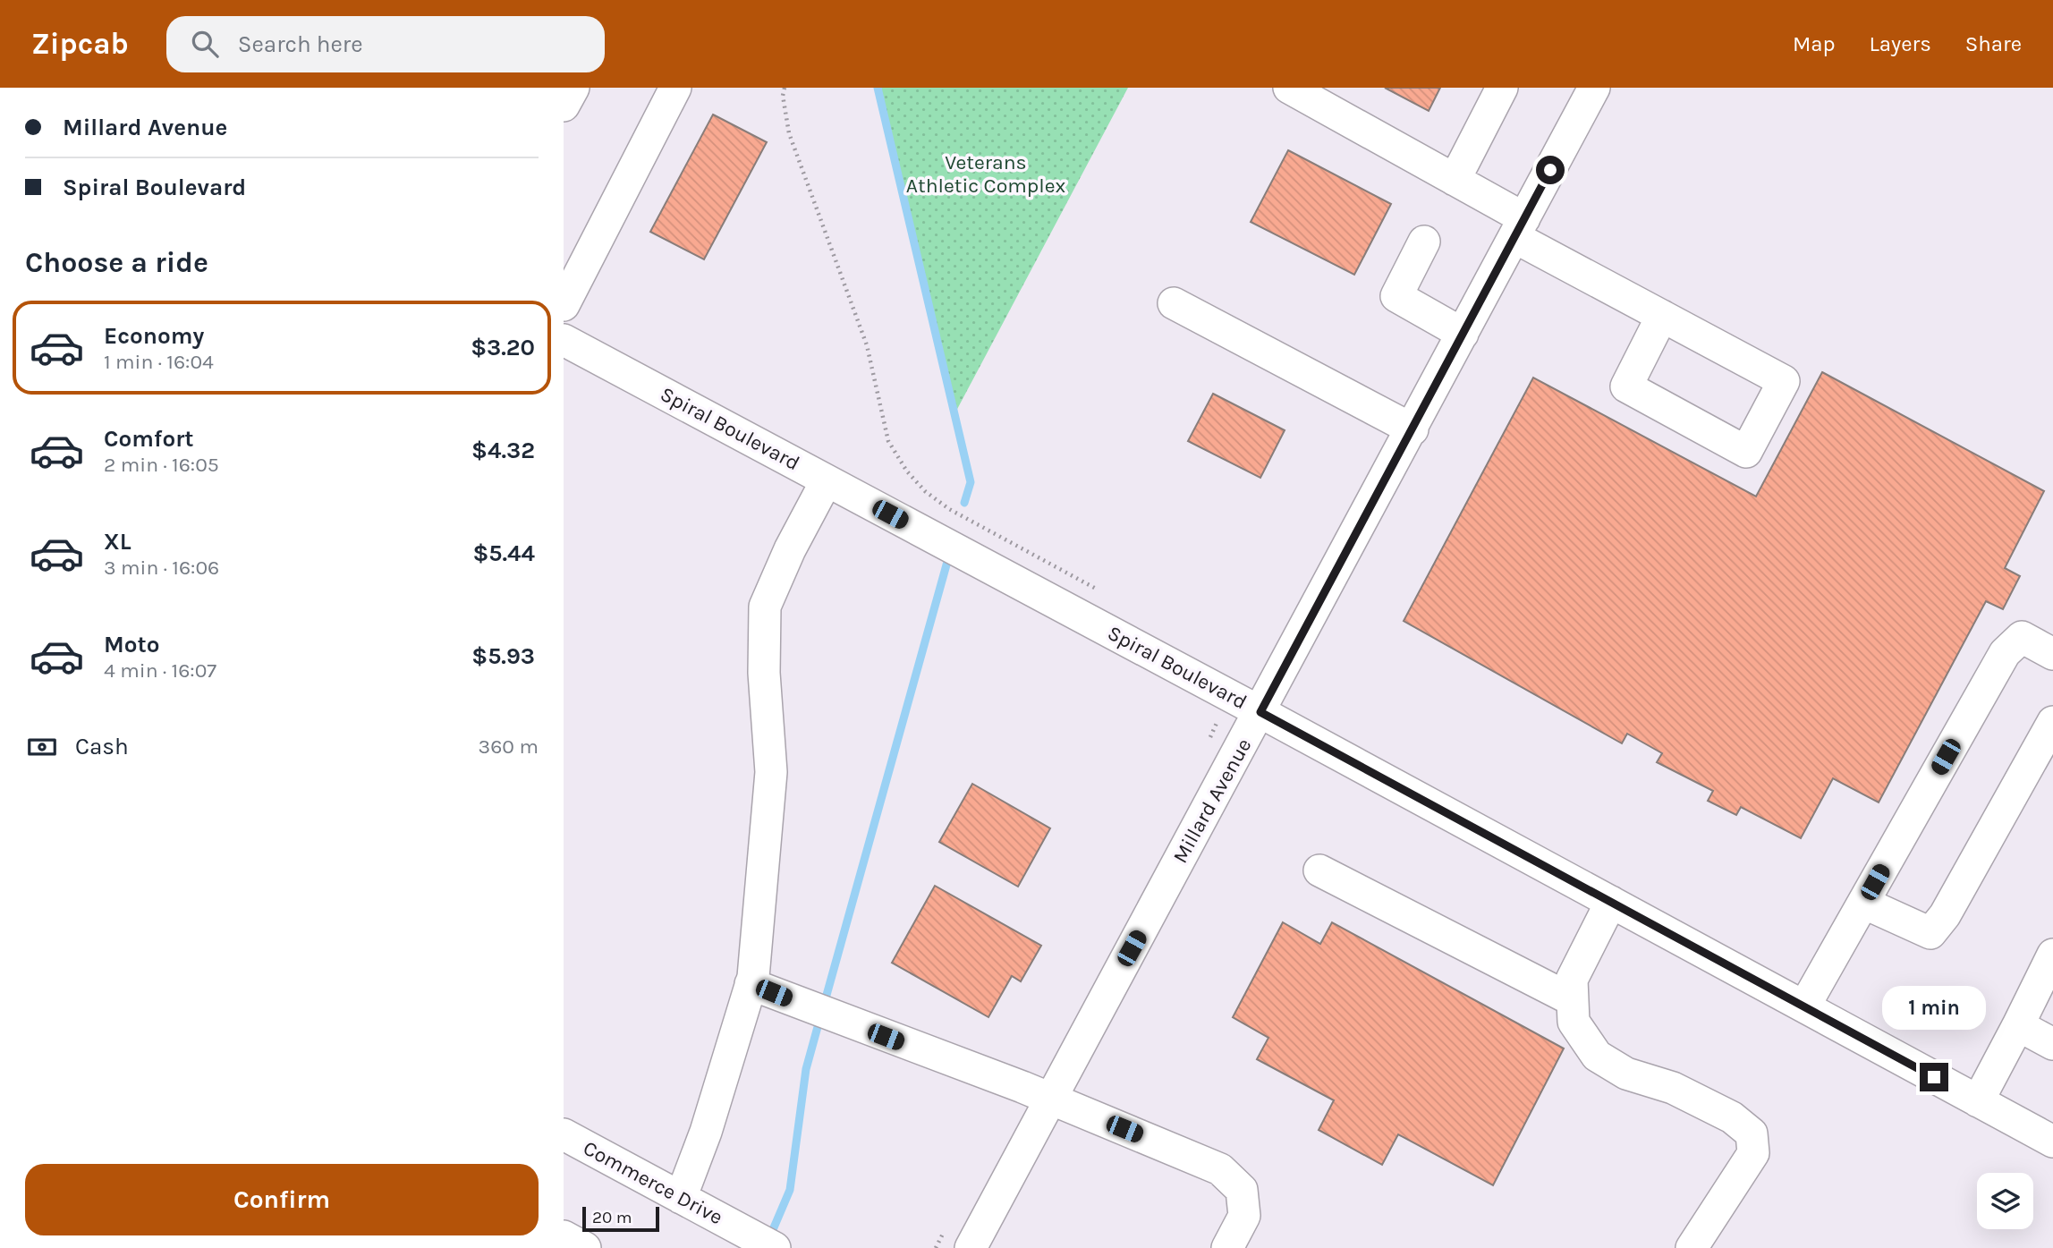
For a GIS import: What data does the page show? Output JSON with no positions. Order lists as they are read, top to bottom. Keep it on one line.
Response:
{"streets":{"street":["Spiral Boulevard","Millard Avenue","Commerce Drive"]},"crossings":[["Spiral Boulevard","Millard Avenue"]],"parks":["Veterans Athletic Complex"],"scale_bar":"20 m","page":{"header":"Zipcab","search":"Search here","nav":["Map","Layers","Share"],"banner":["Millard Avenue","Spiral Boulevard"],"heading":"Choose a ride","list":[{"name":"Economy","note":"1 min · 16:04","value":"$3.20"},{"name":"Comfort","note":"2 min · 16:05","value":"$4.32"},{"name":"XL","note":"3 min · 16:06","value":"$5.44"},{"name":"Moto","note":"4 min · 16:07","value":"$5.93"}],"pay":["Cash","360 m"],"bubble":"1 min","buttons":"Confirm","scale":"20 m"}}
